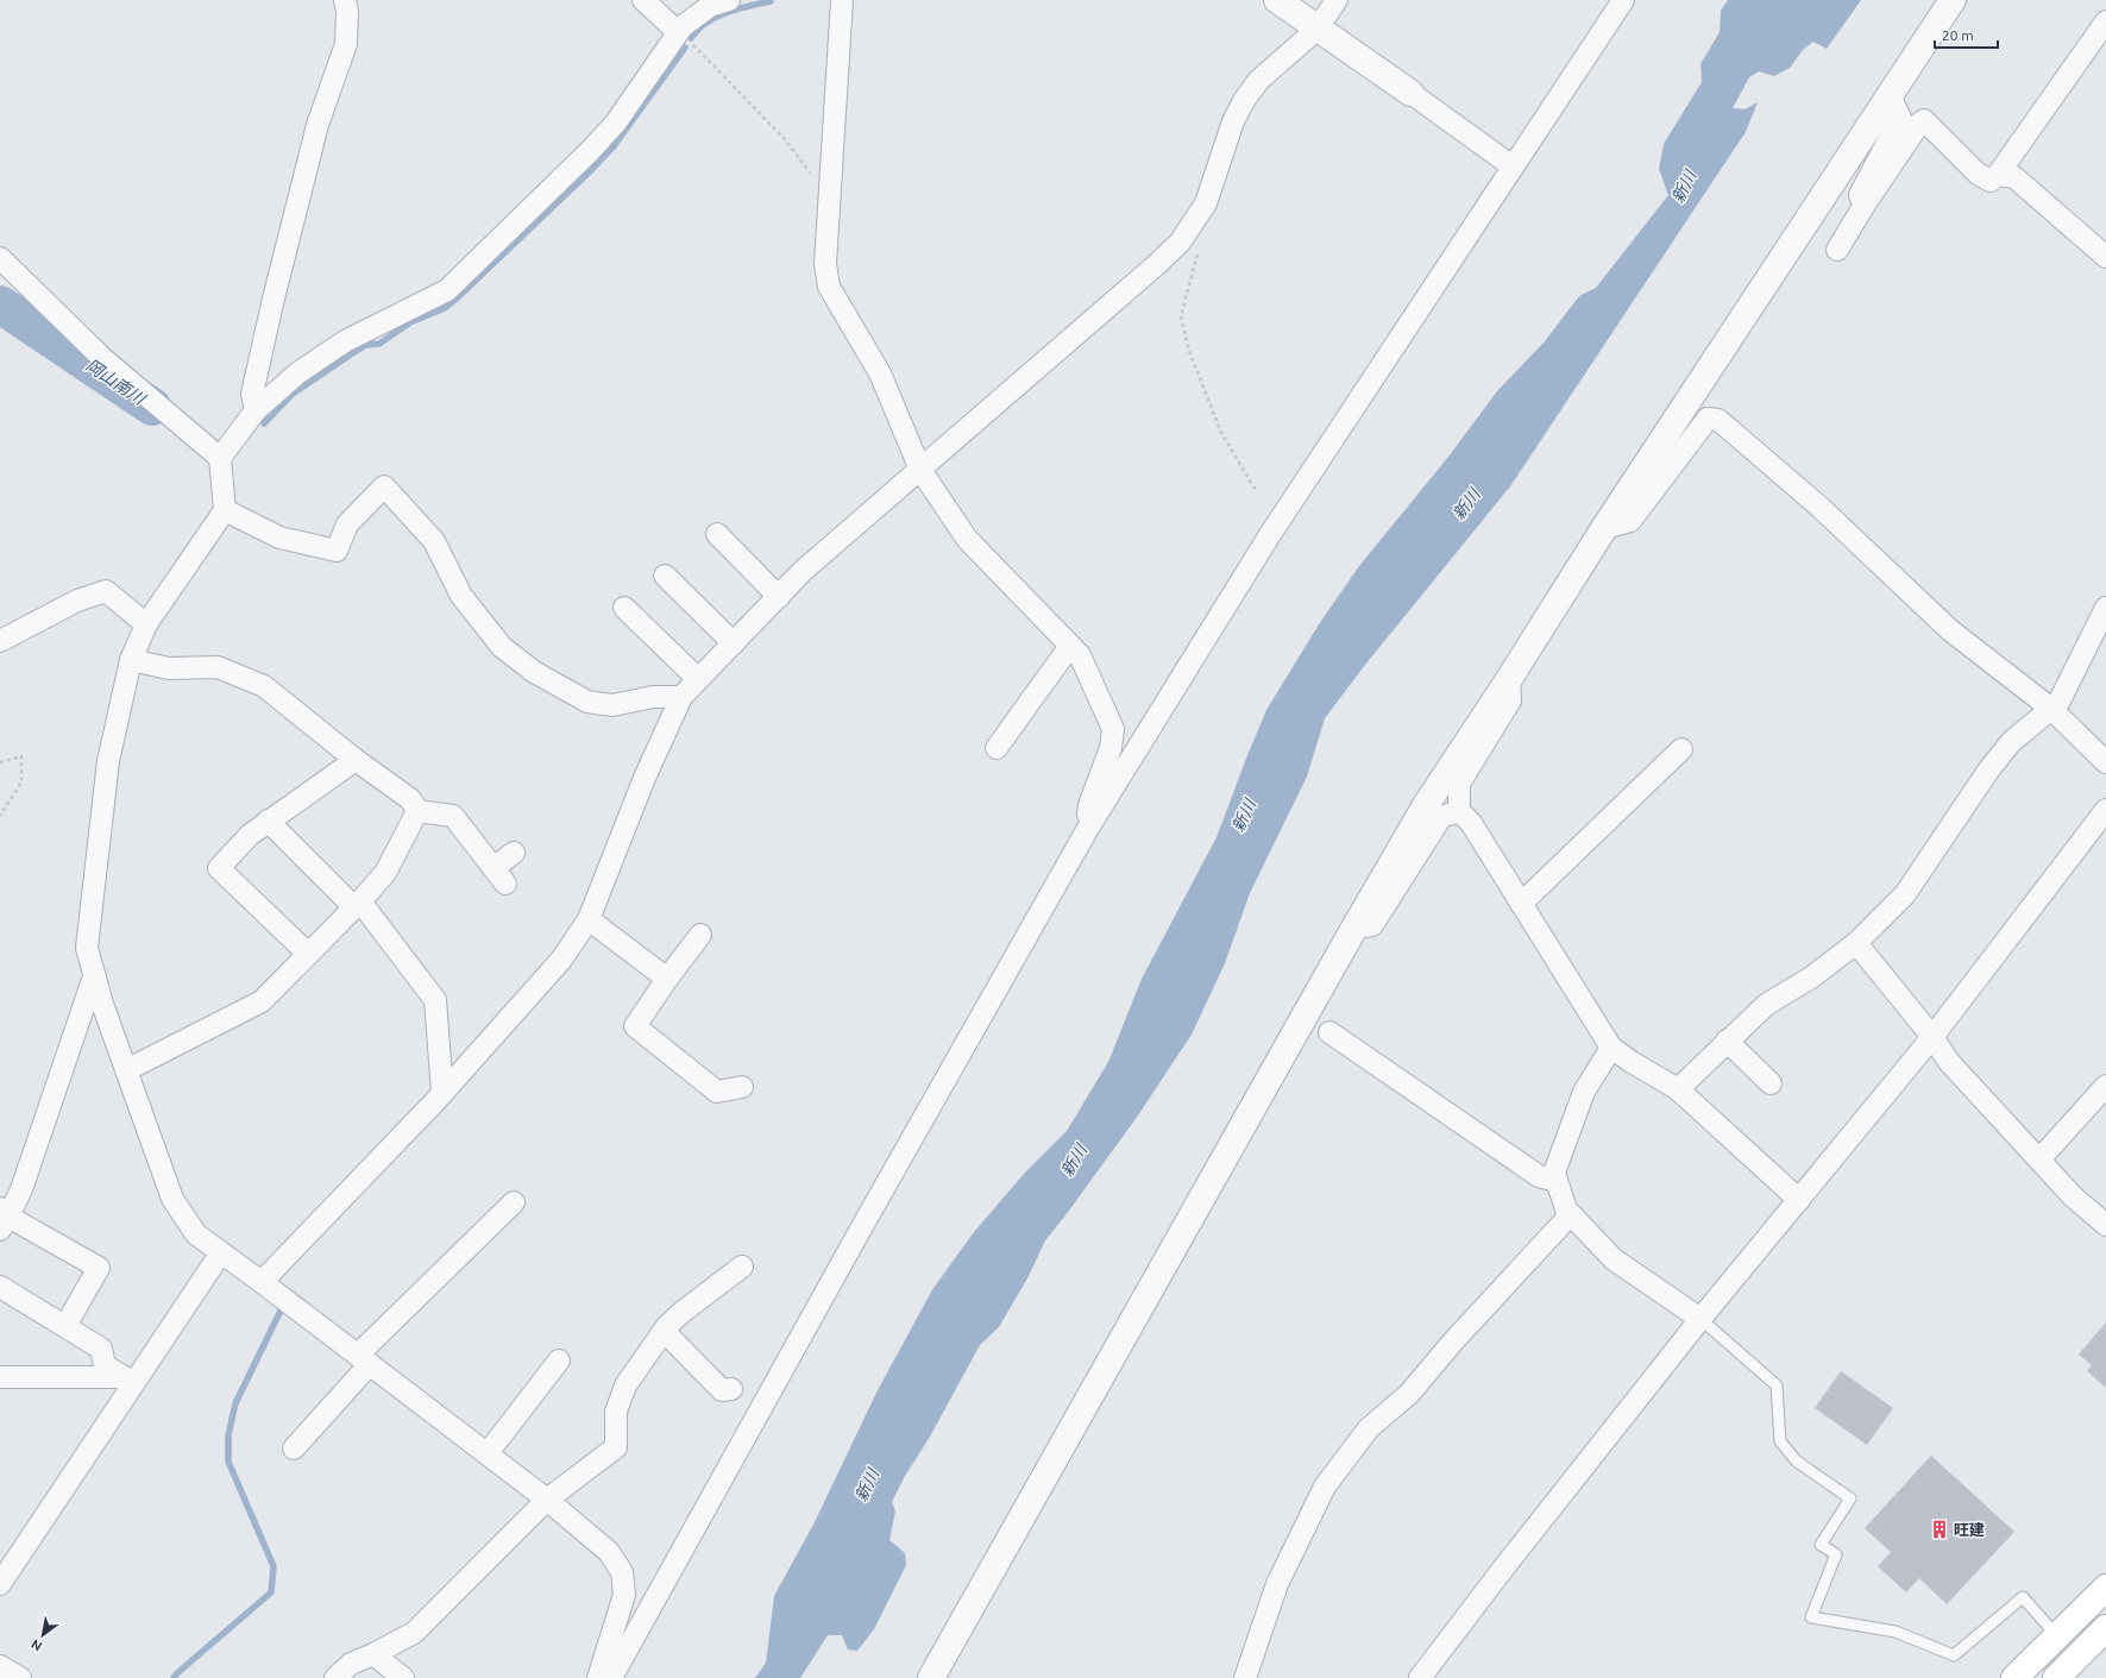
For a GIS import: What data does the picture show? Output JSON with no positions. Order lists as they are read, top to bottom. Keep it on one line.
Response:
{"water":["新川","岡山南川"],"places":{"building":["旺建"]},"scale_bar":"20 m","north":"bottom left"}
